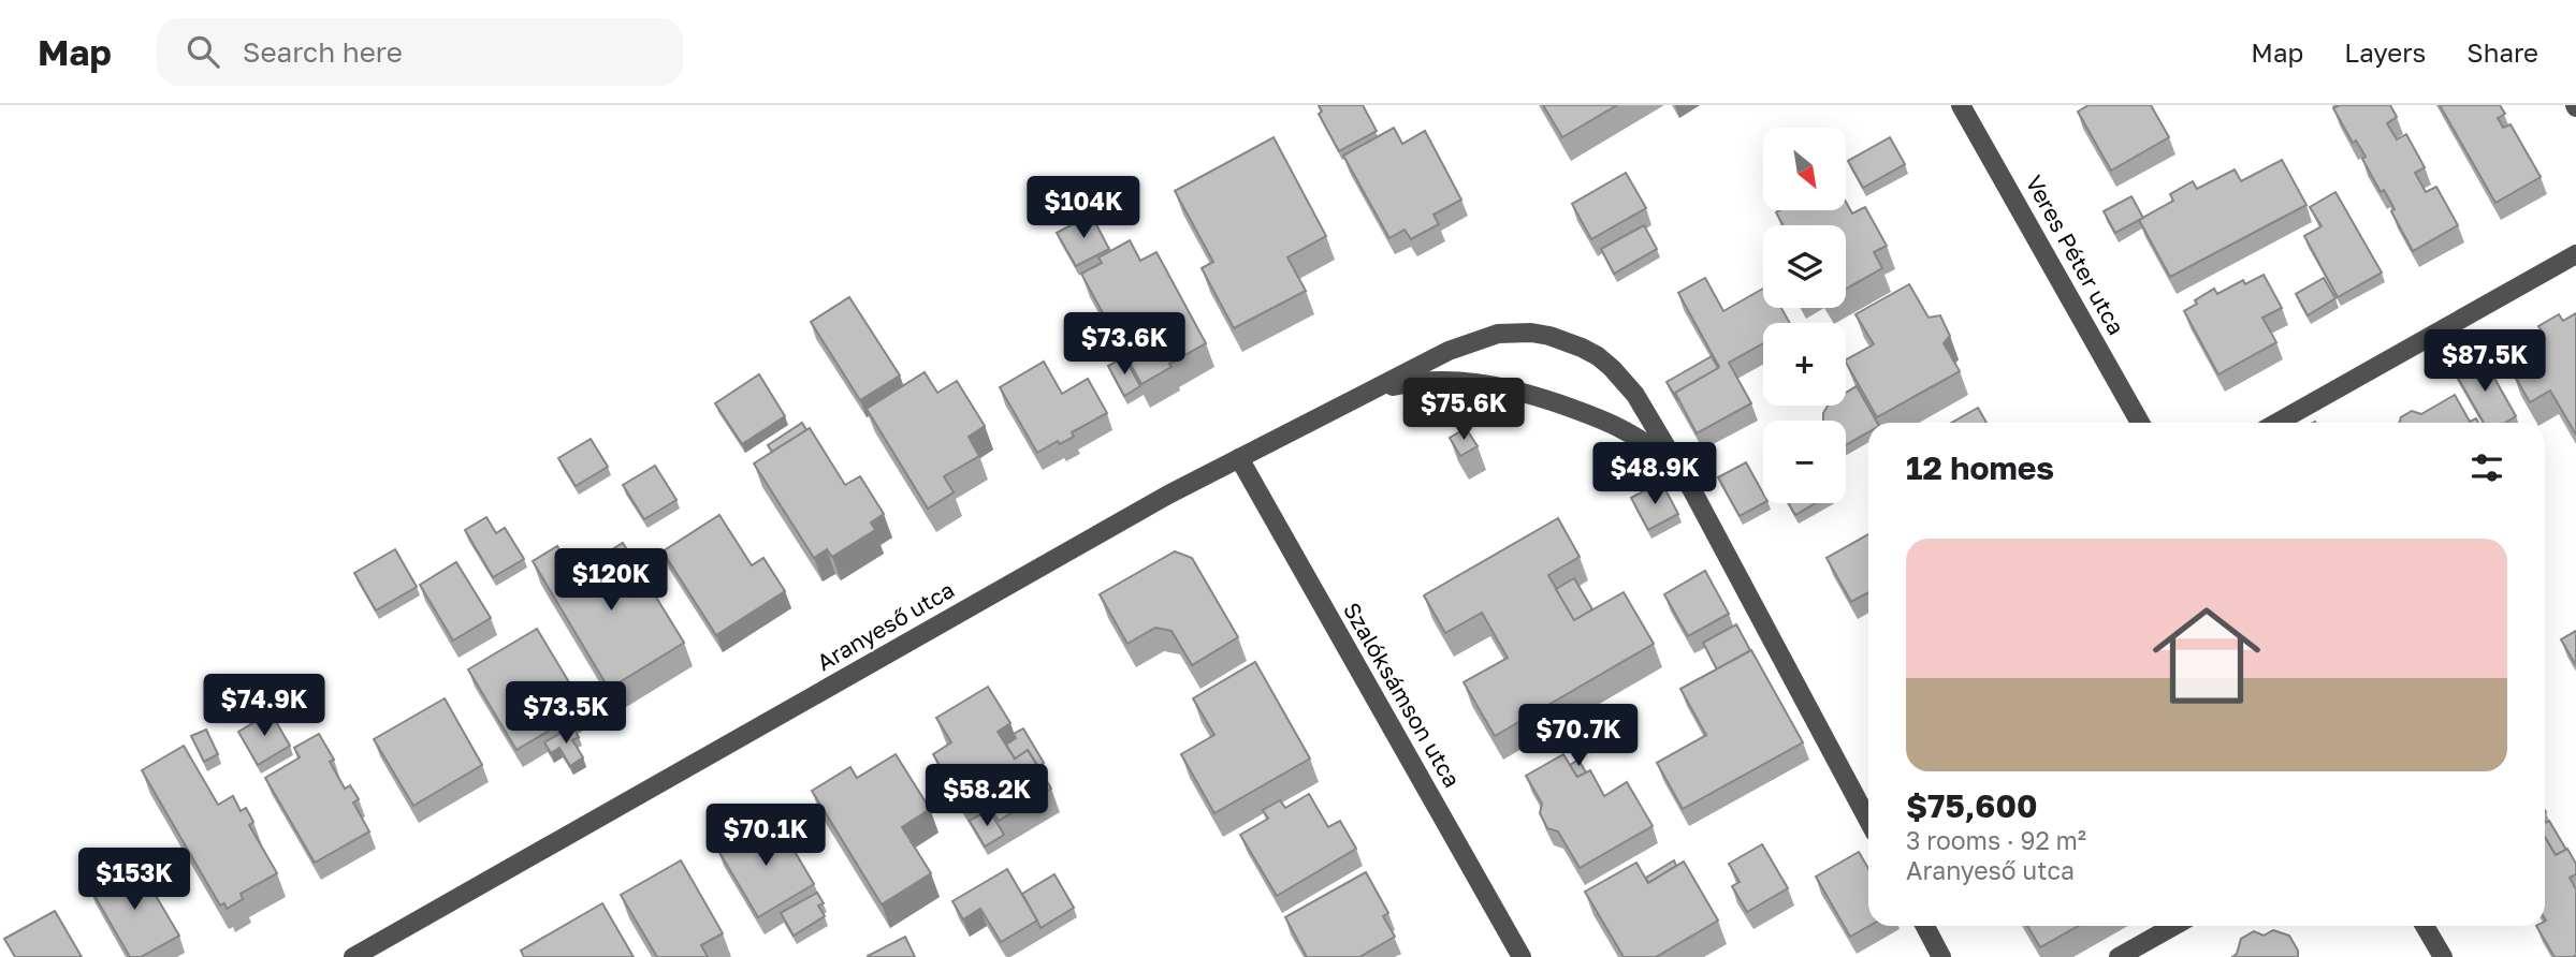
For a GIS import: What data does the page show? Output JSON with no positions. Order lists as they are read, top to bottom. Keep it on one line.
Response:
{"streets":{"street":["Veres Péter utca","Aranyeső utca","Szalóksámson utca"]},"crossings":[["Aranyeső utca","Szalóksámson utca"]],"north":"bottom right","page":{"header":"Map","search":"Search here","nav":["Map","Layers","Share"],"map_buttons":["+","−"],"price":["$104K","$73.6K","$87.5K","$75.6K","$48.9K","$120K","$74.9K","$73.5K","$70.7K","$58.2K","$70.1K","$153K"],"heading":"12 homes","list":[{"name":"$75,600","note":"3 rooms · 92 m² · Aranyeső utca"}]}}
